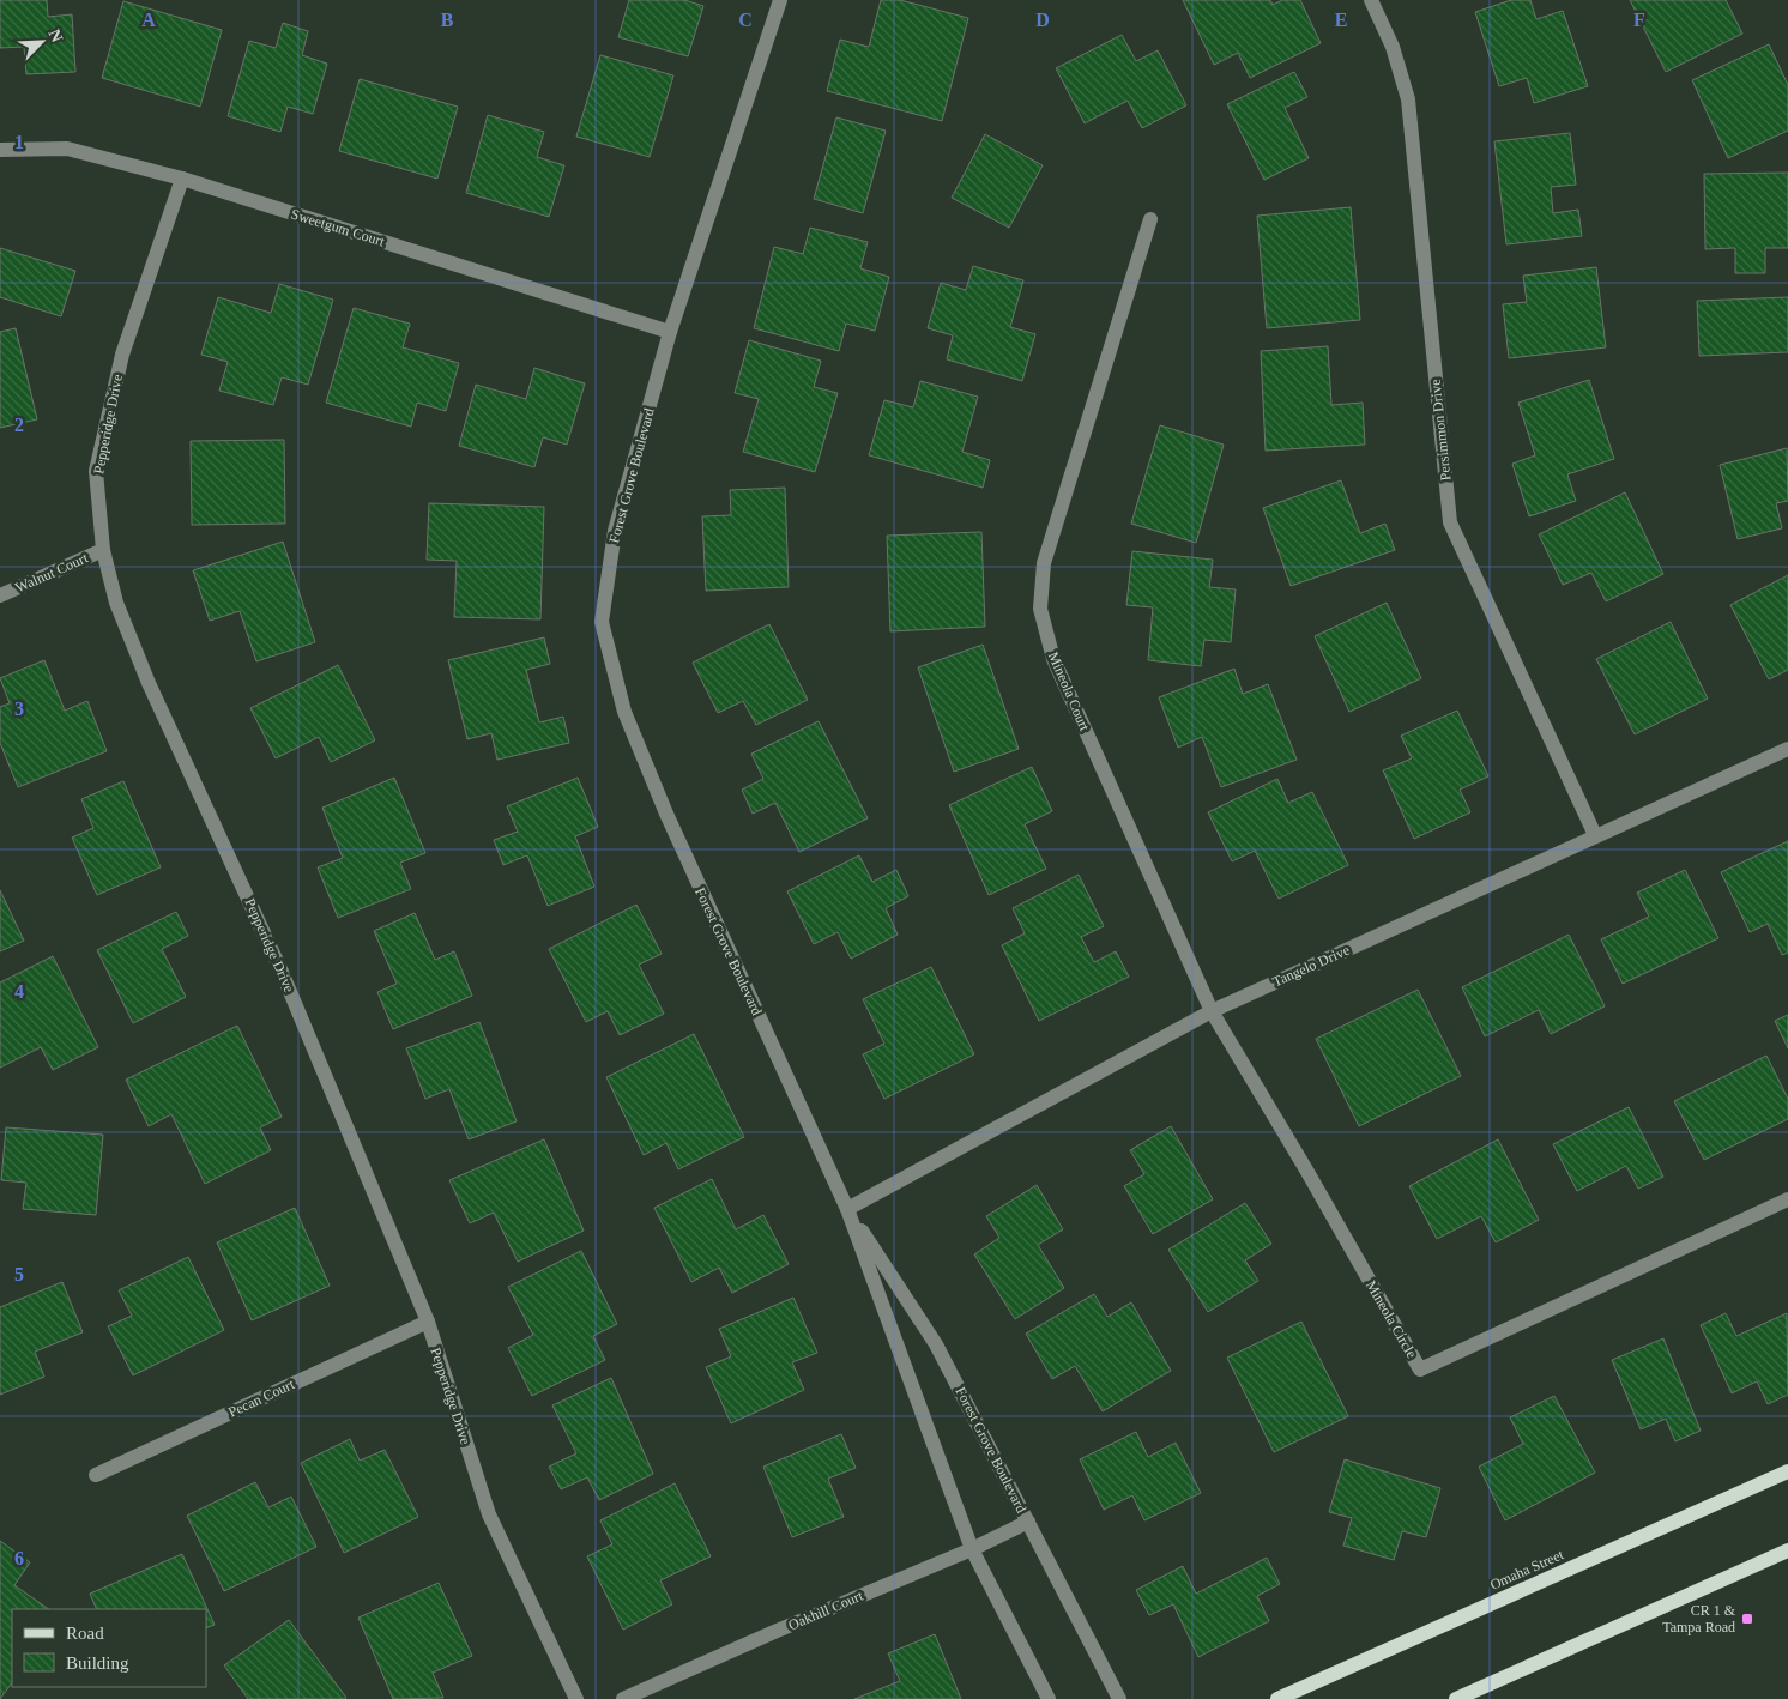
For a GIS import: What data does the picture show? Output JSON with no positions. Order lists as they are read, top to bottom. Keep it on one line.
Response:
{"streets":{"main road":["Omaha Street"],"street":["Sweetgum Court","Pepperidge Drive","Persimmon Drive","Forest Grove Boulevard","Walnut Court","Mineola Court","Tangelo Drive","Mineola Circle","Pecan Court","Oakhill Court"]},"crossings":[["Sweetgum Court","Pepperidge Drive"],["Sweetgum Court","Forest Grove Boulevard"],["Pepperidge Drive","Walnut Court"],["Pepperidge Drive","Pecan Court"],["Persimmon Drive","Tangelo Drive"],["Forest Grove Boulevard","Tangelo Drive"],["Forest Grove Boulevard","Oakhill Court"],["Mineola Court","Tangelo Drive"],["Mineola Court","Mineola Circle"],["Tangelo Drive","Mineola Circle"]],"places":{"transit":["CR 1 & Tampa Road"]},"legend":["Road","Building"],"north":"top right","grid":{"columns":["A","B","C","D","E","F"],"rows":["1","2","3","4","5","6"]}}
